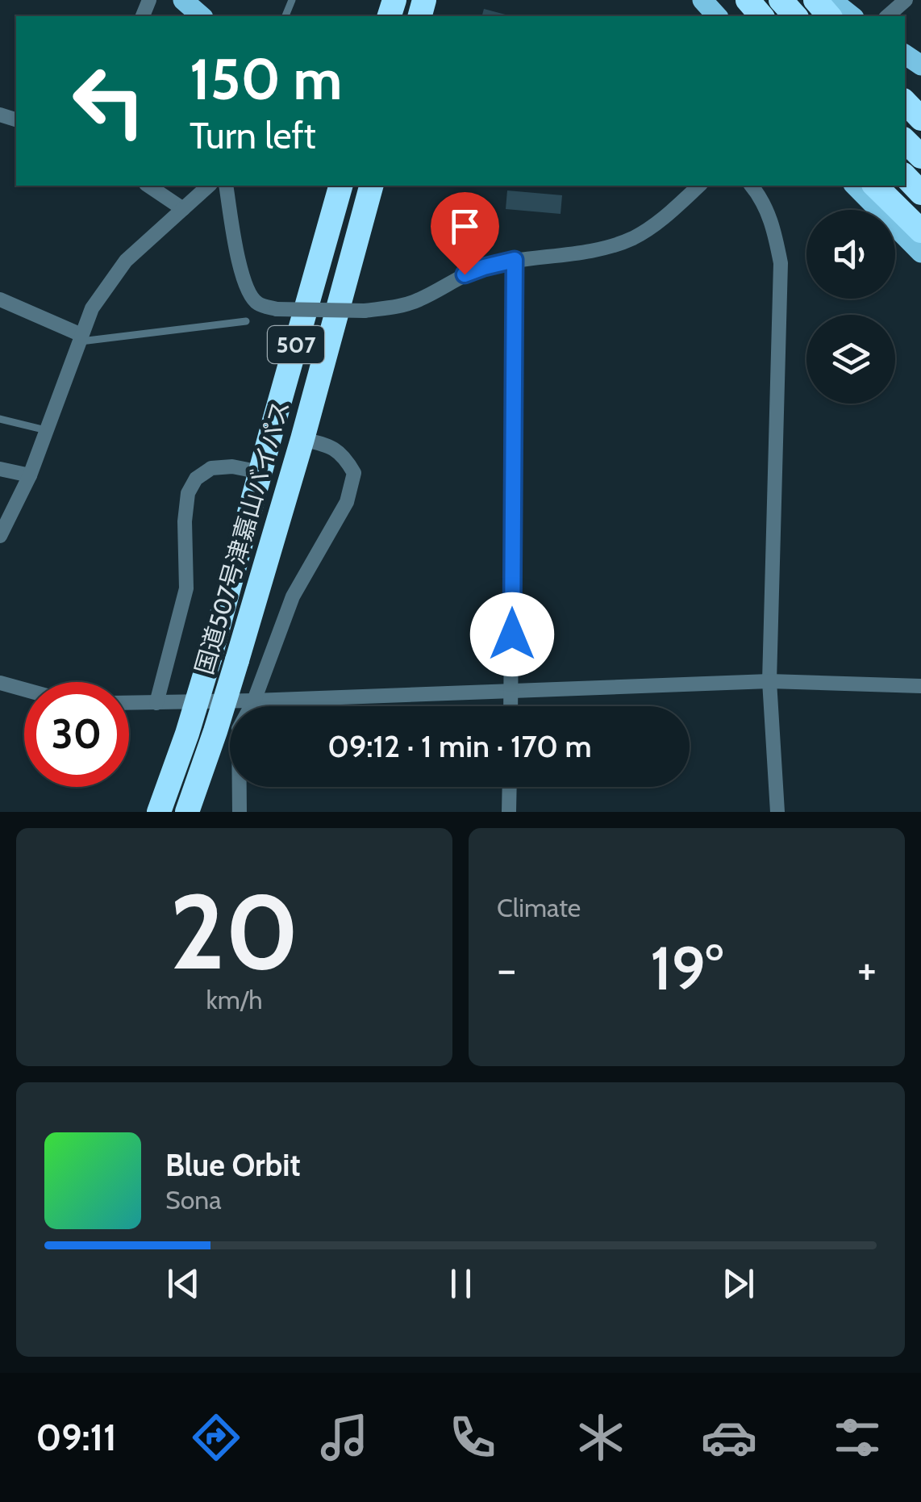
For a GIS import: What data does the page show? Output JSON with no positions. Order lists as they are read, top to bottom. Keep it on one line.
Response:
{"streets":{"highway":["507","国道507号津嘉山バイパス"]},"page":{"turn":["150 m","Turn left"],"limit":"30","trip":"09:12 · 1 min · 170 m","tile":[["20","km/h"],"Climate"],"heat":["−","19°","+"],"song":["Blue Orbit","Sona"],"tabs":"09:11"}}
